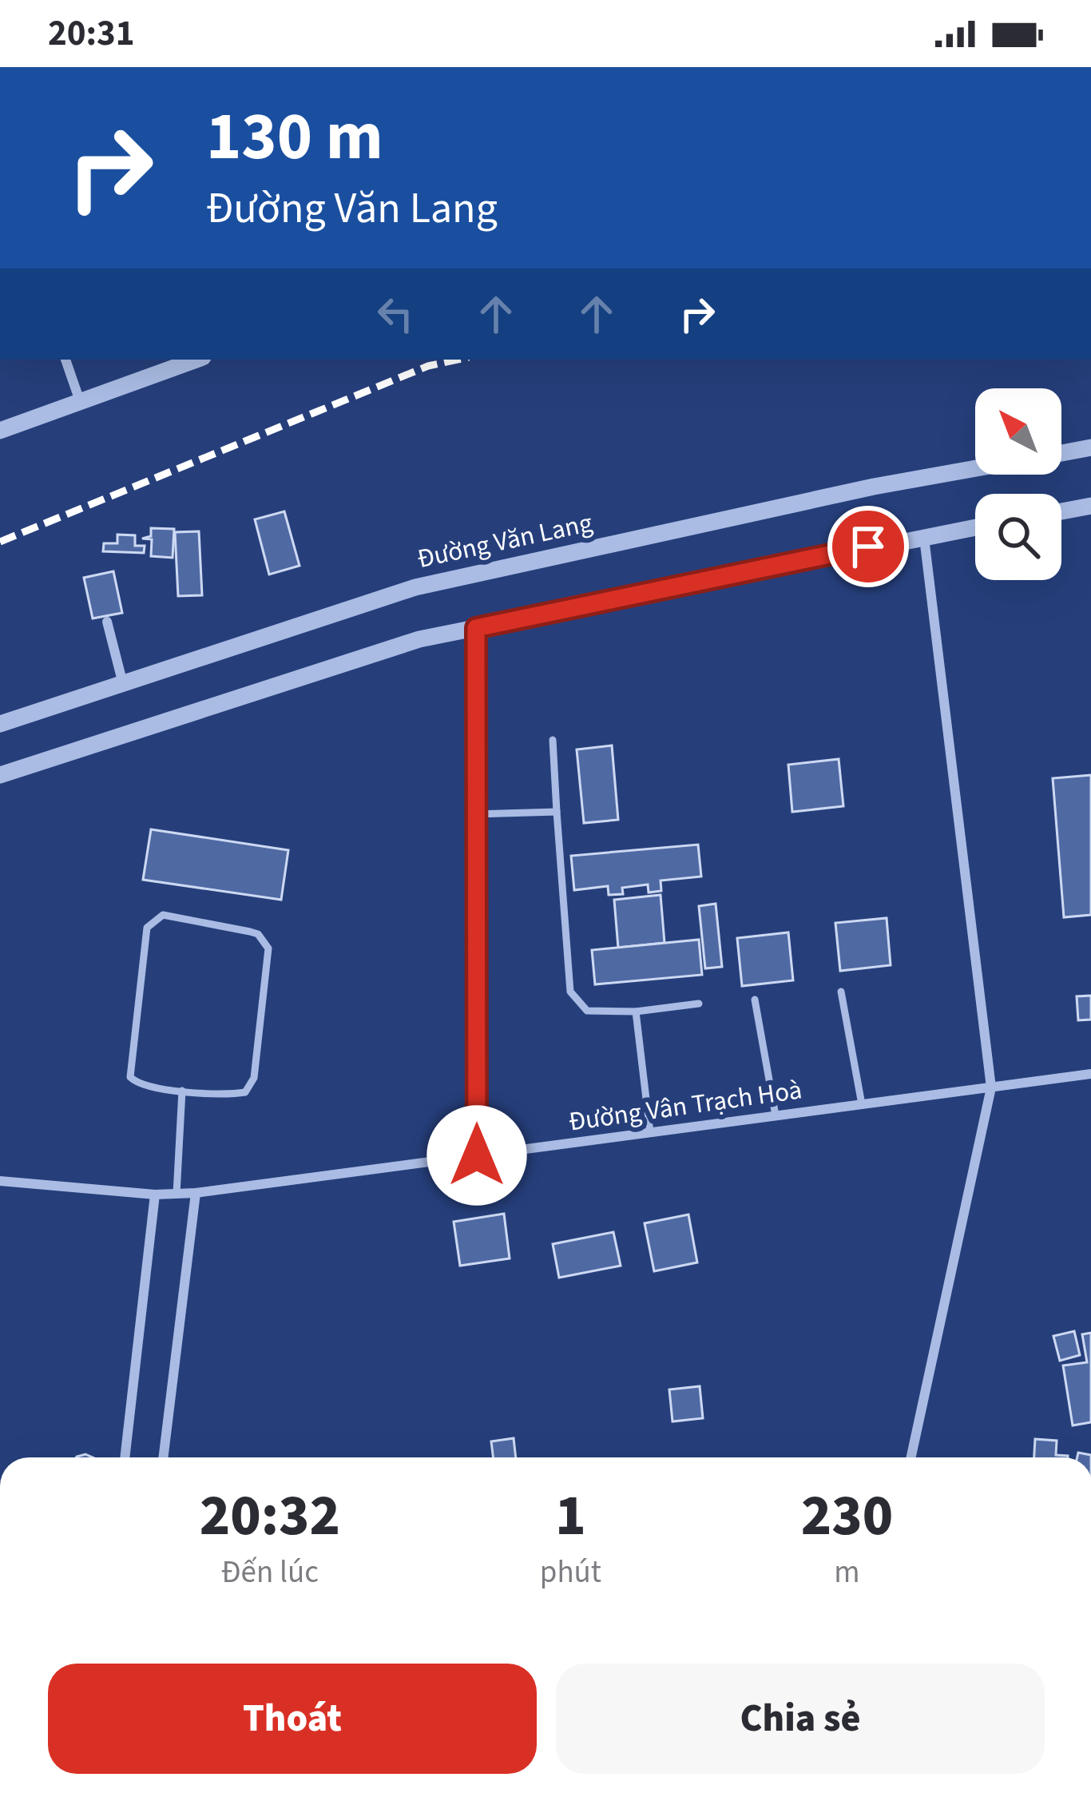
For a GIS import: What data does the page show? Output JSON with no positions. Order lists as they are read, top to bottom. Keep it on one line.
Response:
{"streets":{"street":["Đường Văn Lang","Đường Vân Trạch Hoà"]},"north":"top left","page":{"status":"20:31","turn":["130 m","Đường Văn Lang"],"eta":["20:32","Đến lúc","1","phút","230","m"],"buttons":["Thoát","Chia sẻ"]}}
